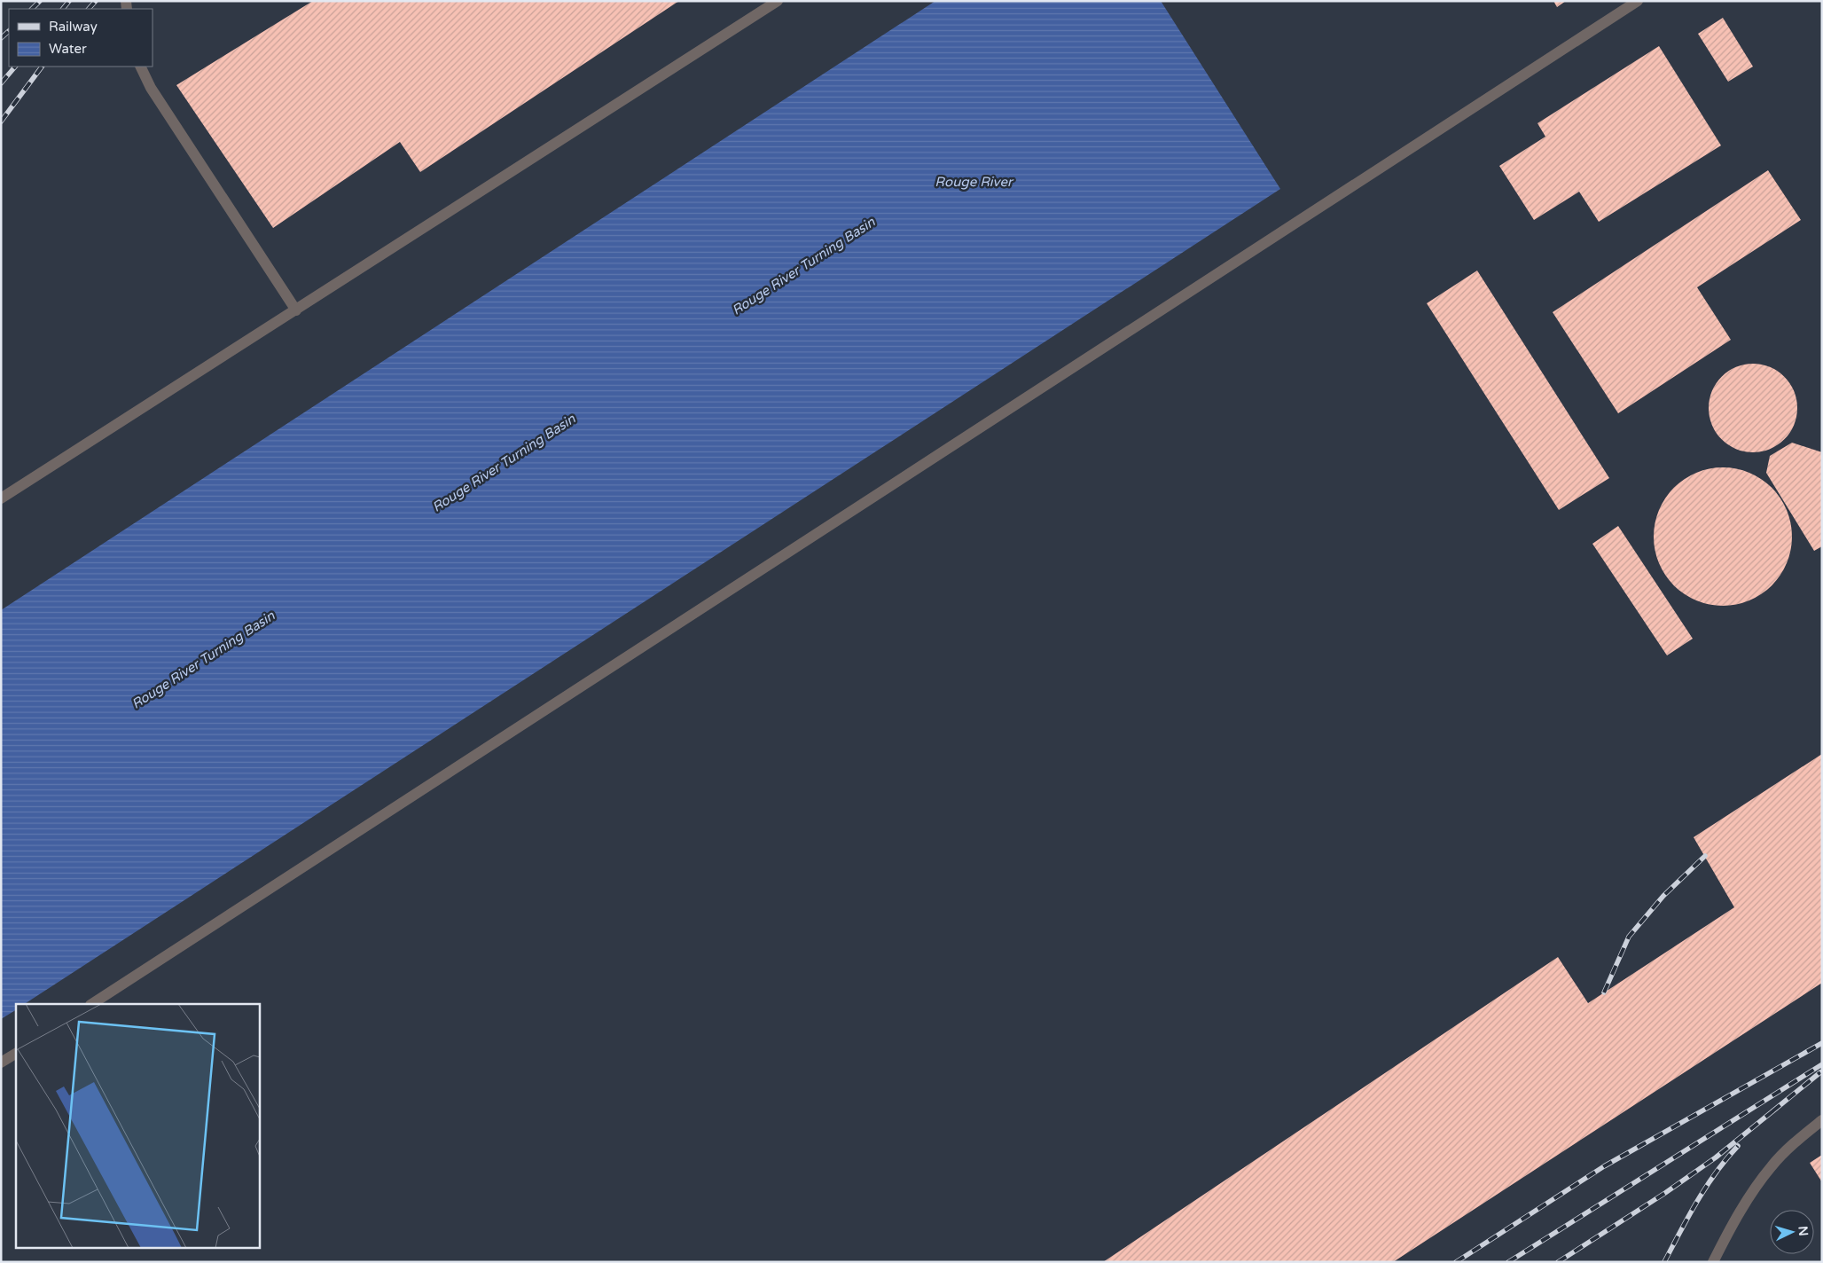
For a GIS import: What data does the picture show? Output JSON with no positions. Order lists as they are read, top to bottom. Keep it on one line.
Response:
{"water":["Rouge River","Rouge River Turning Basin"],"legend":["Railway","Water"],"north":"right"}
